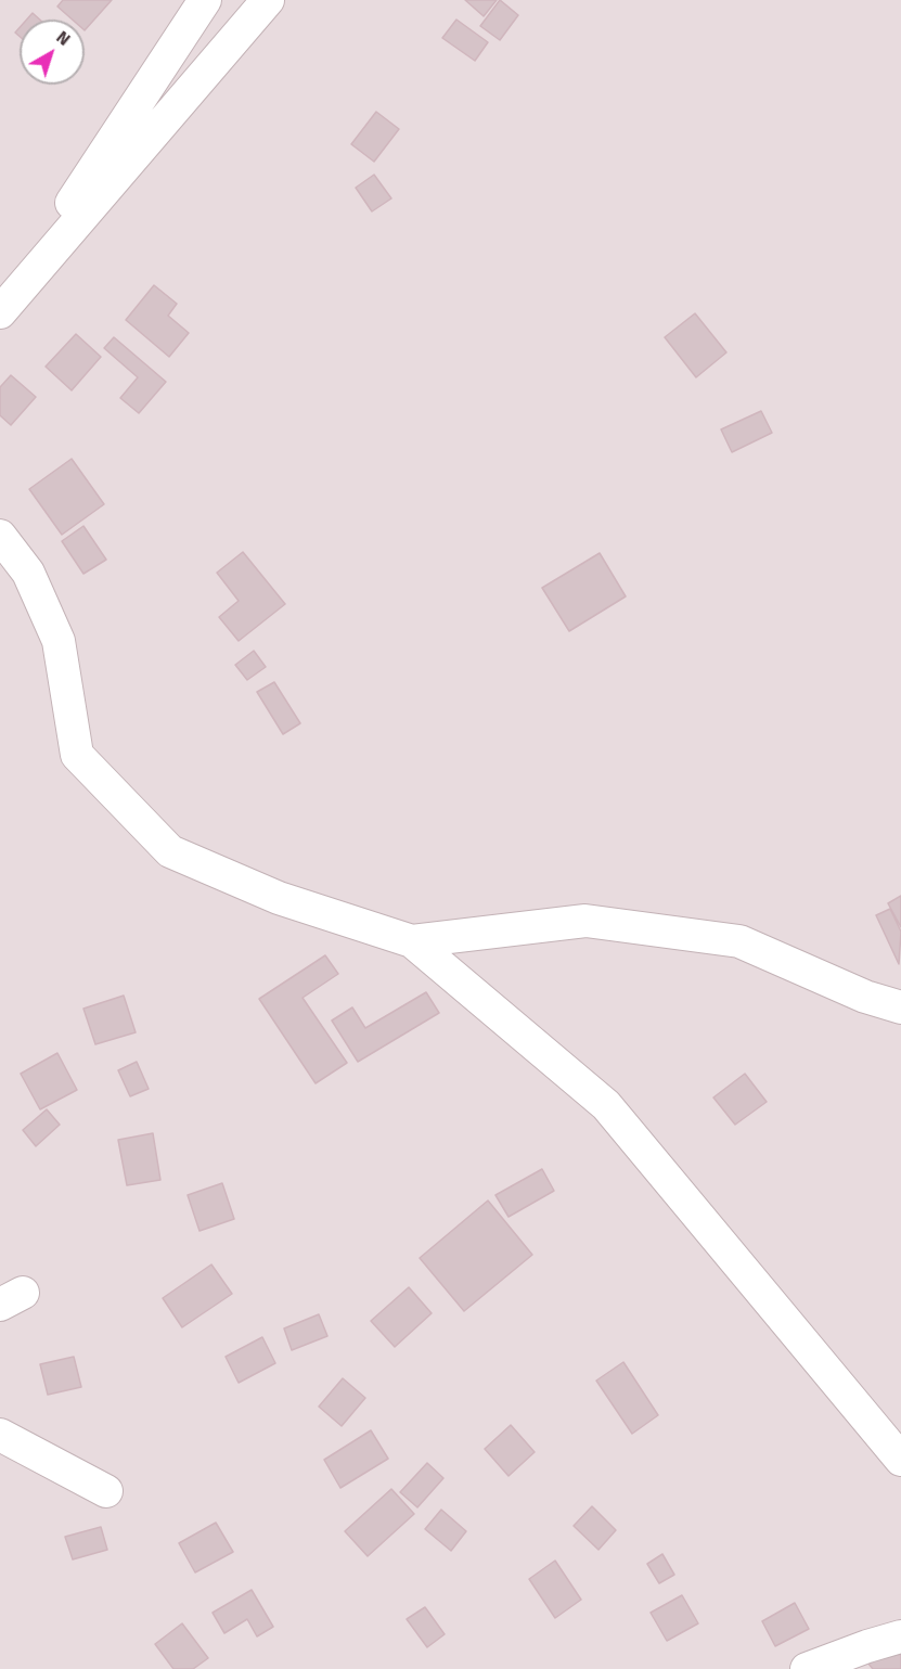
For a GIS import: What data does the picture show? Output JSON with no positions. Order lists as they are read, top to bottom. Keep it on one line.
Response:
{"north":"top right"}
